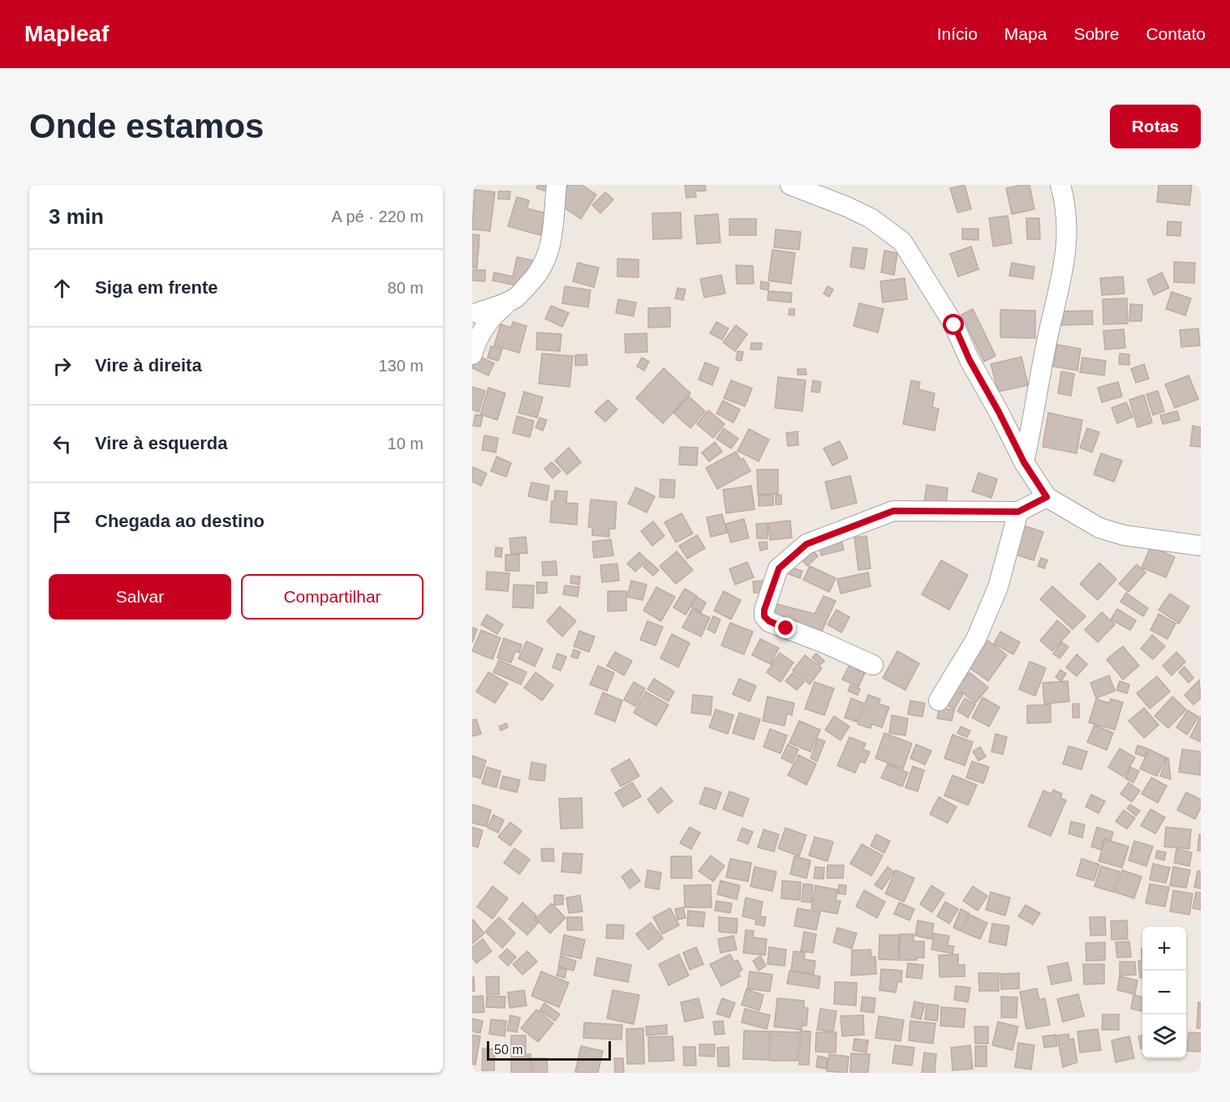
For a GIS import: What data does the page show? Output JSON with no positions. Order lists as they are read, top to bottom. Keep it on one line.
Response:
{"scale_bar":"50 m","page":{"header":"Mapleaf","nav":["Início","Mapa","Sobre","Contato"],"buttons":["Rotas",["Salvar","Compartilhar"]],"title":"Onde estamos","heading":["3 min","A pé · 220 m"],"list":[["Siga em frente","80 m"],["Vire à direita","130 m"],["Vire à esquerda","10 m"],"Chegada ao destino"],"map_buttons":["+","−"],"scale":"50 m"}}
